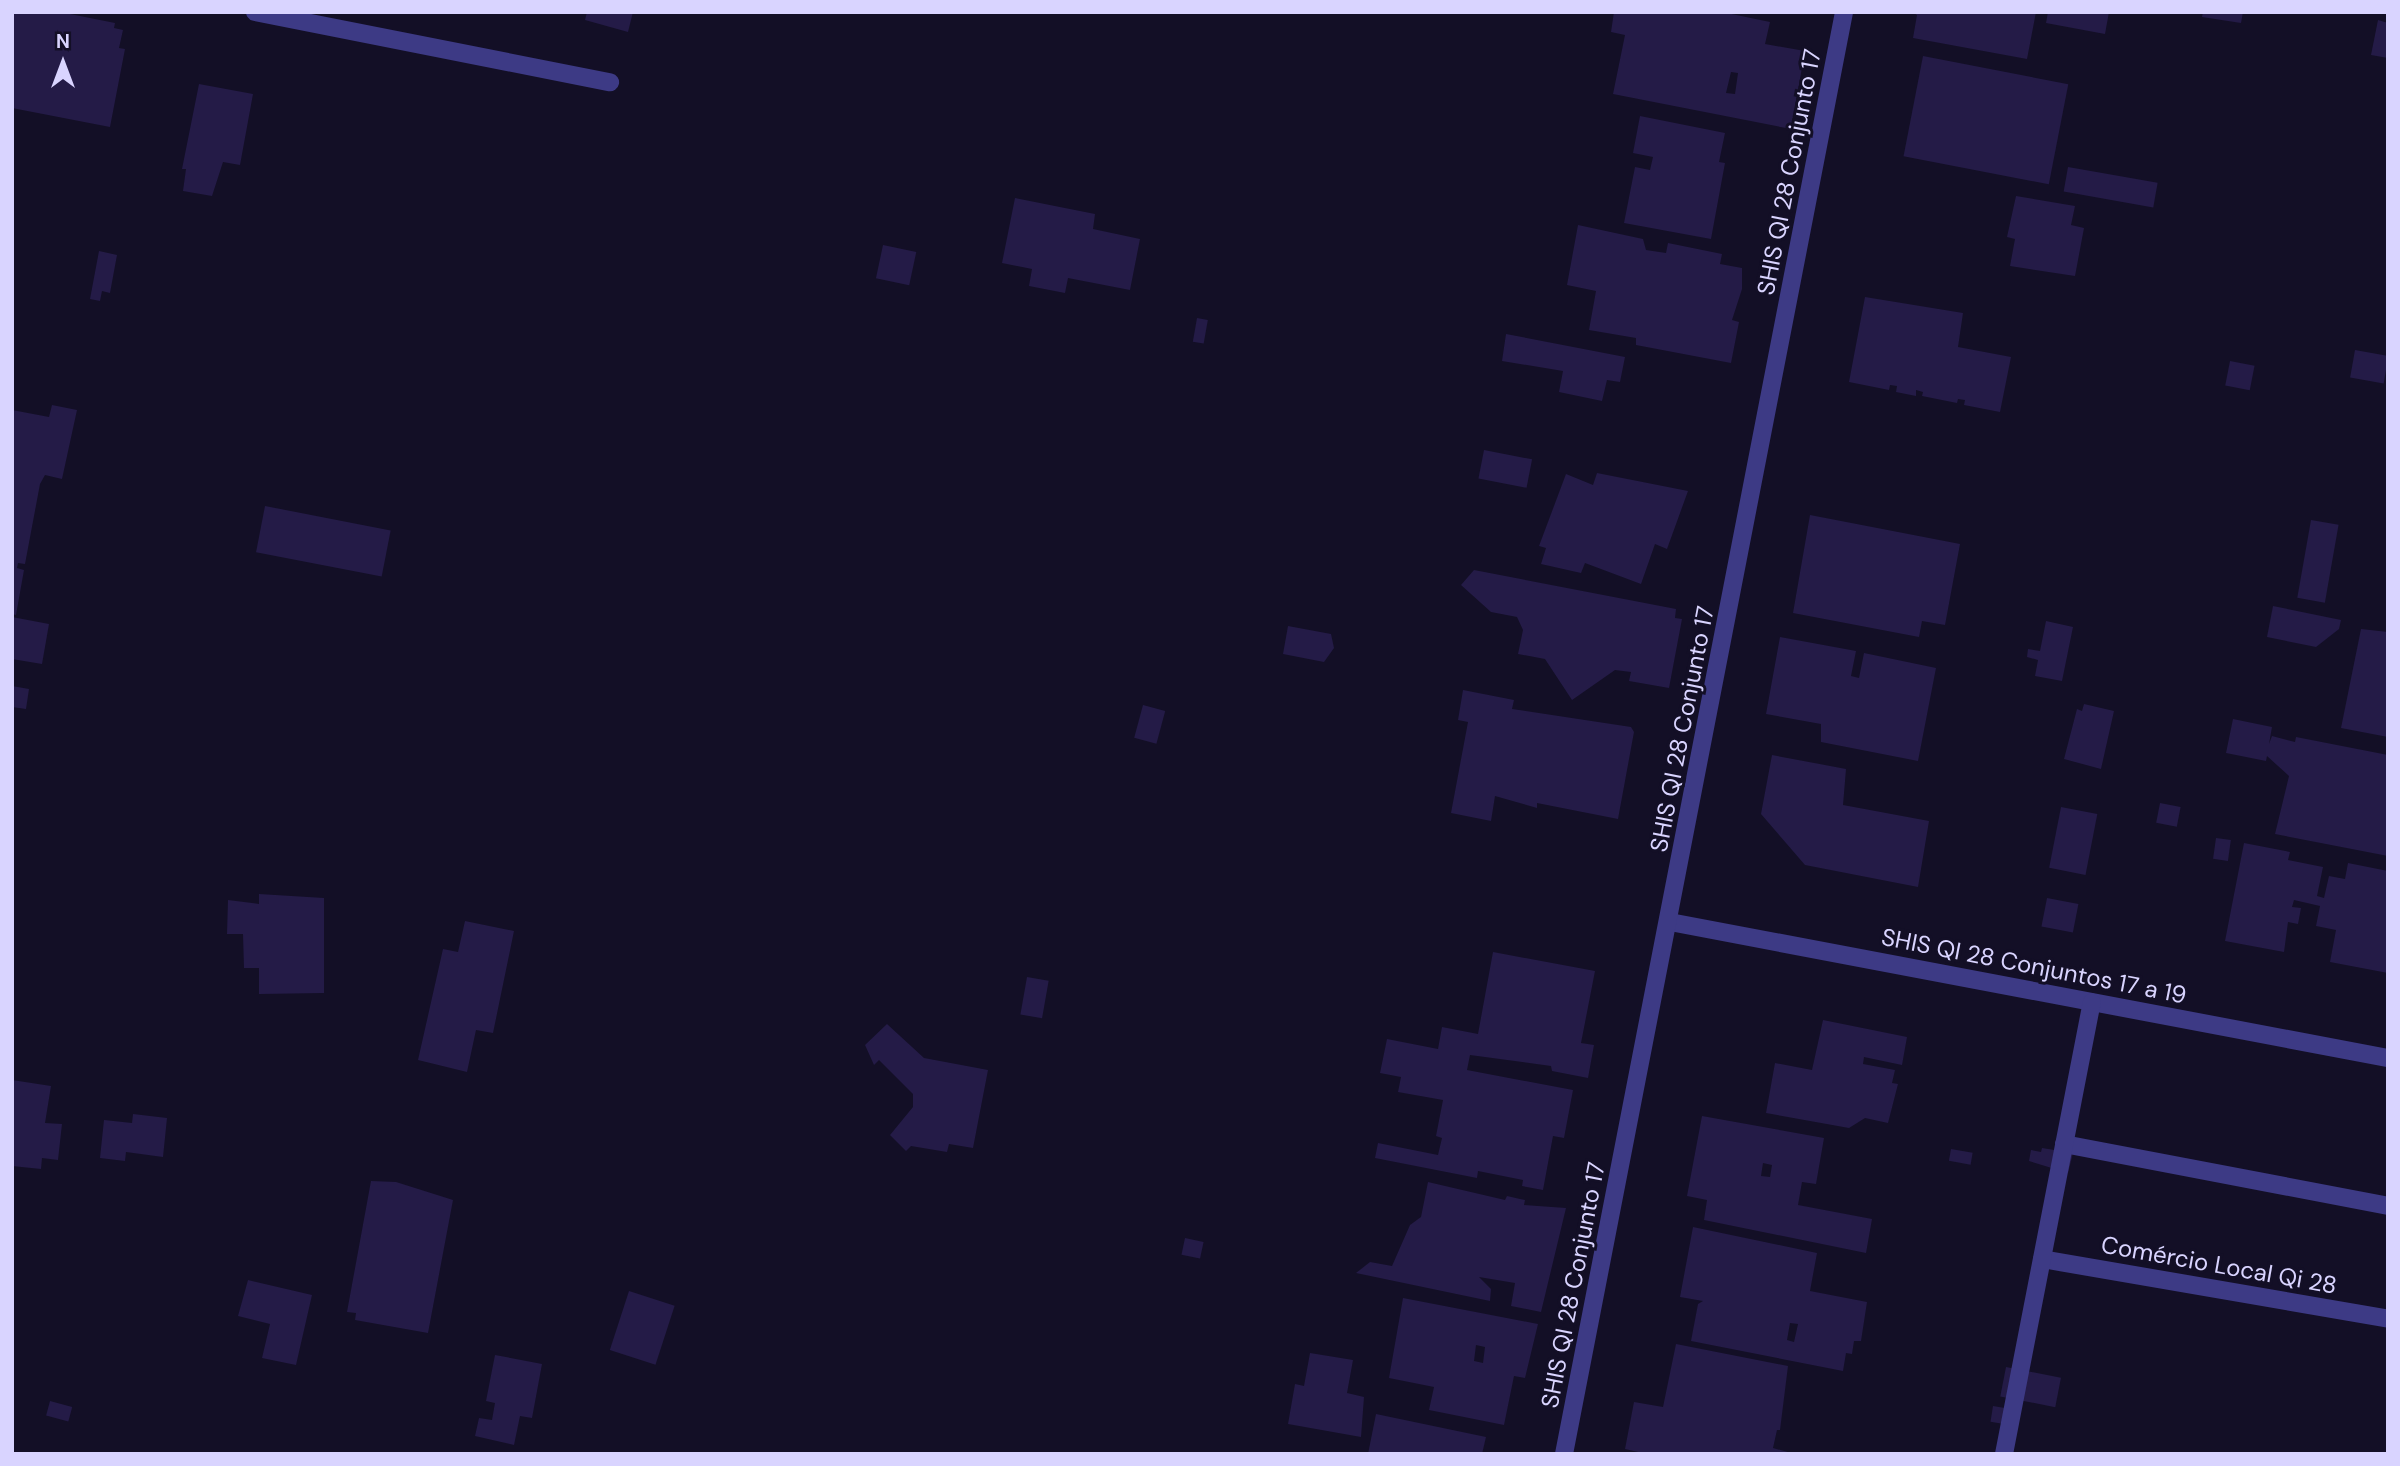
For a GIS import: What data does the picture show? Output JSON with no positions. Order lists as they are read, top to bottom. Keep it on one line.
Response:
{"streets":{"street":["SHIS QI 28 Conjunto 17","SHIS QI 28 Conjuntos 17 a 19","Comércio Local Qi 28"]},"crossings":[["SHIS QI 28 Conjunto 17","SHIS QI 28 Conjuntos 17 a 19"]],"north":"top"}
